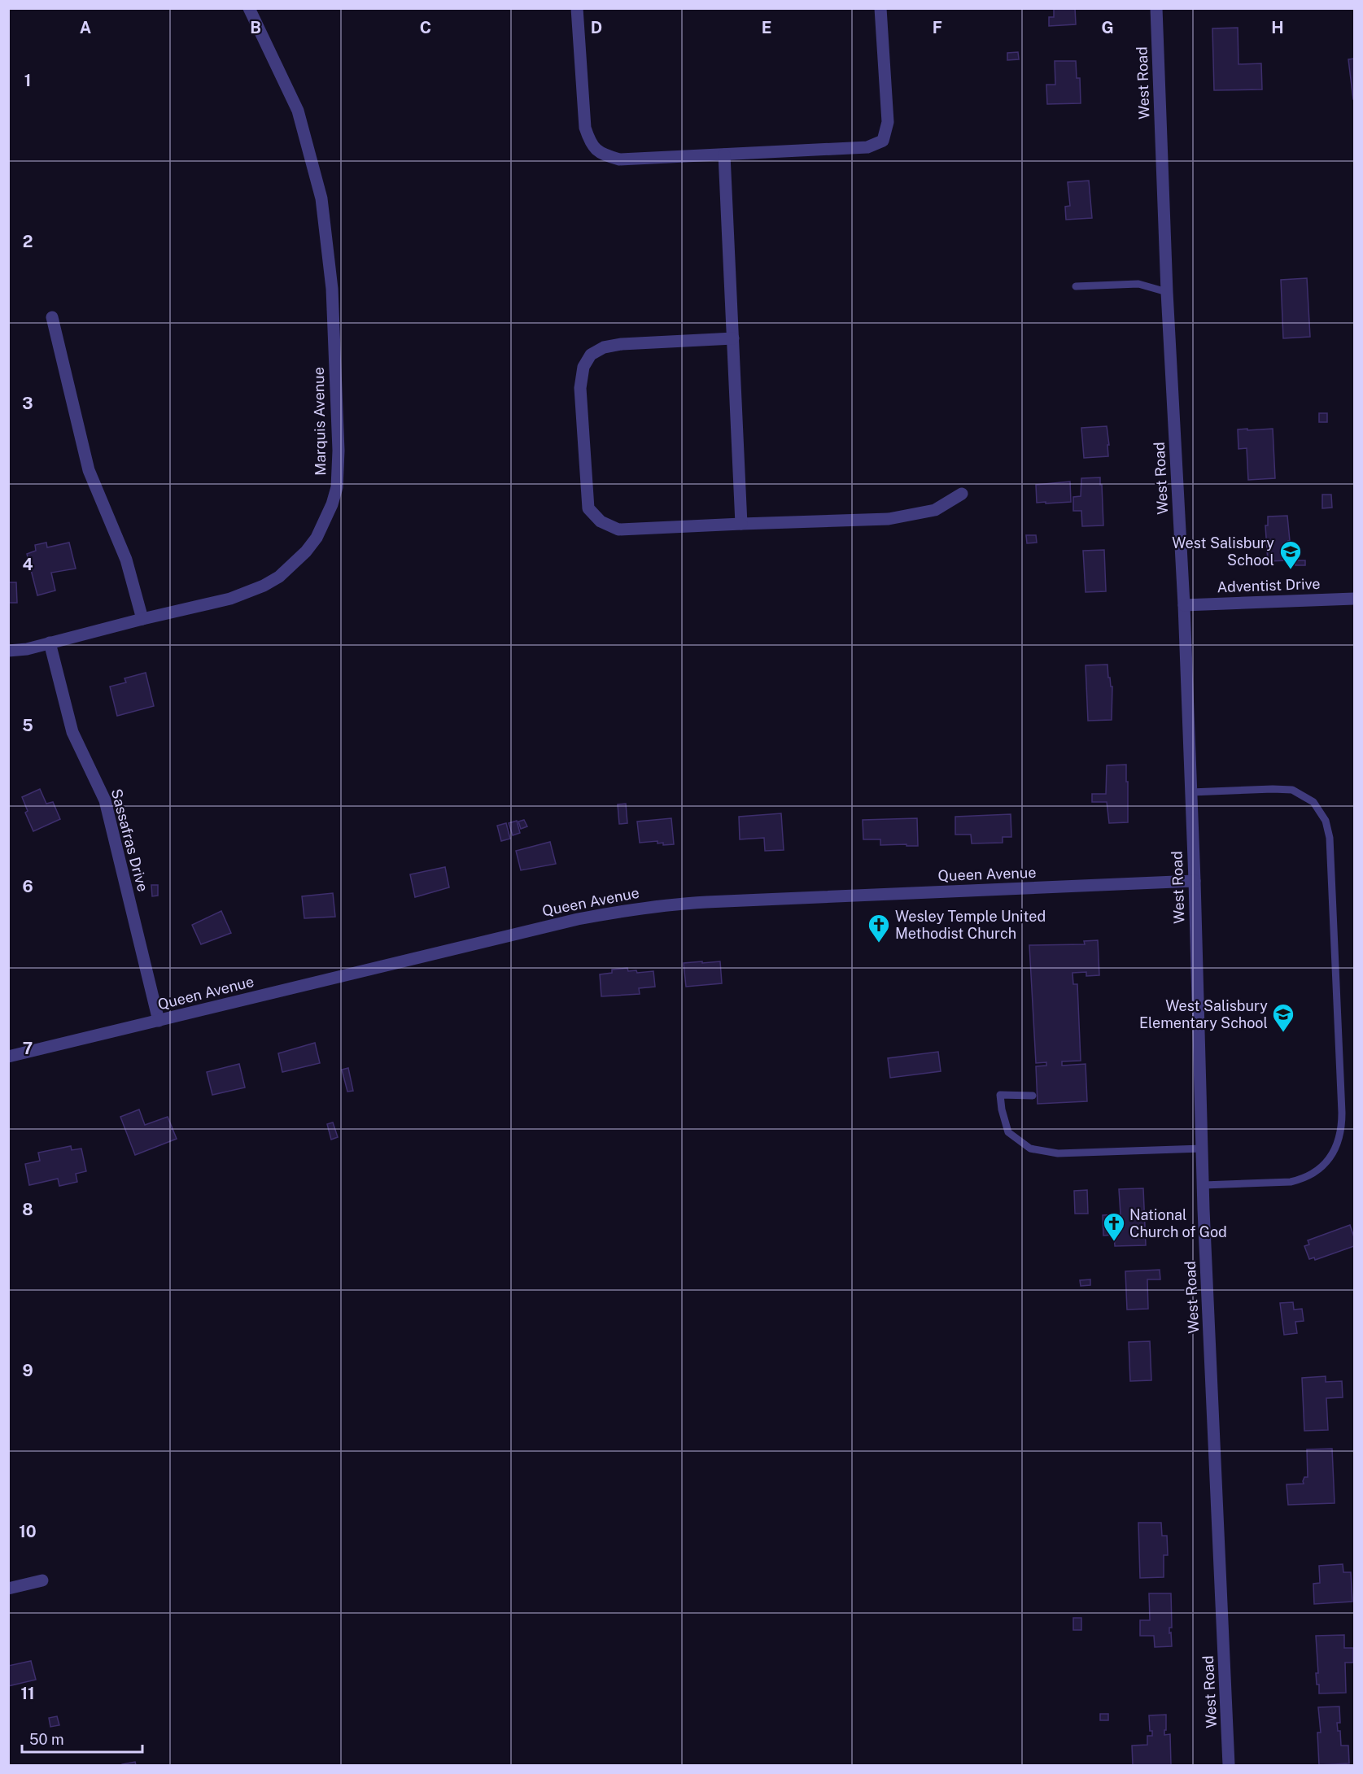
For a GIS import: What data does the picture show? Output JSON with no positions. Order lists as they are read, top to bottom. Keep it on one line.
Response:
{"streets":{"street":["West Road","Marquis Avenue","Adventist Drive","Sassafras Drive","Queen Avenue"]},"crossings":[["West Road","Adventist Drive"],["West Road","Queen Avenue"],["Marquis Avenue","Sassafras Drive"],["Sassafras Drive","Queen Avenue"]],"places":{"school or university":["West Salisbury School","West Salisbury Elementary School"],"church":["Wesley Temple United Methodist Church","National Church of God"]},"scale_bar":"50 m","grid":{"columns":["A","B","C","D","E","F","G","H"],"rows":["1","2","3","4","5","6","7","8","9","10","11"]}}
